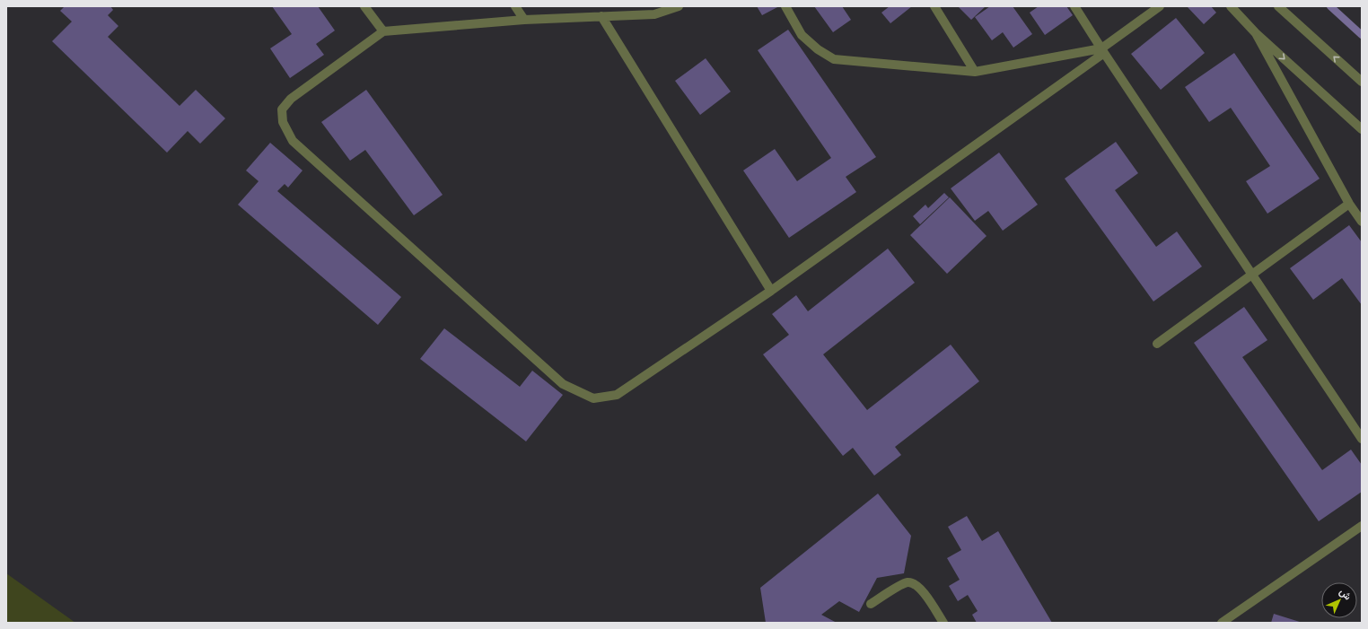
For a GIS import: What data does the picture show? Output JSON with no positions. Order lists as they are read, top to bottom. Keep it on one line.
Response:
{"north":"top right"}
